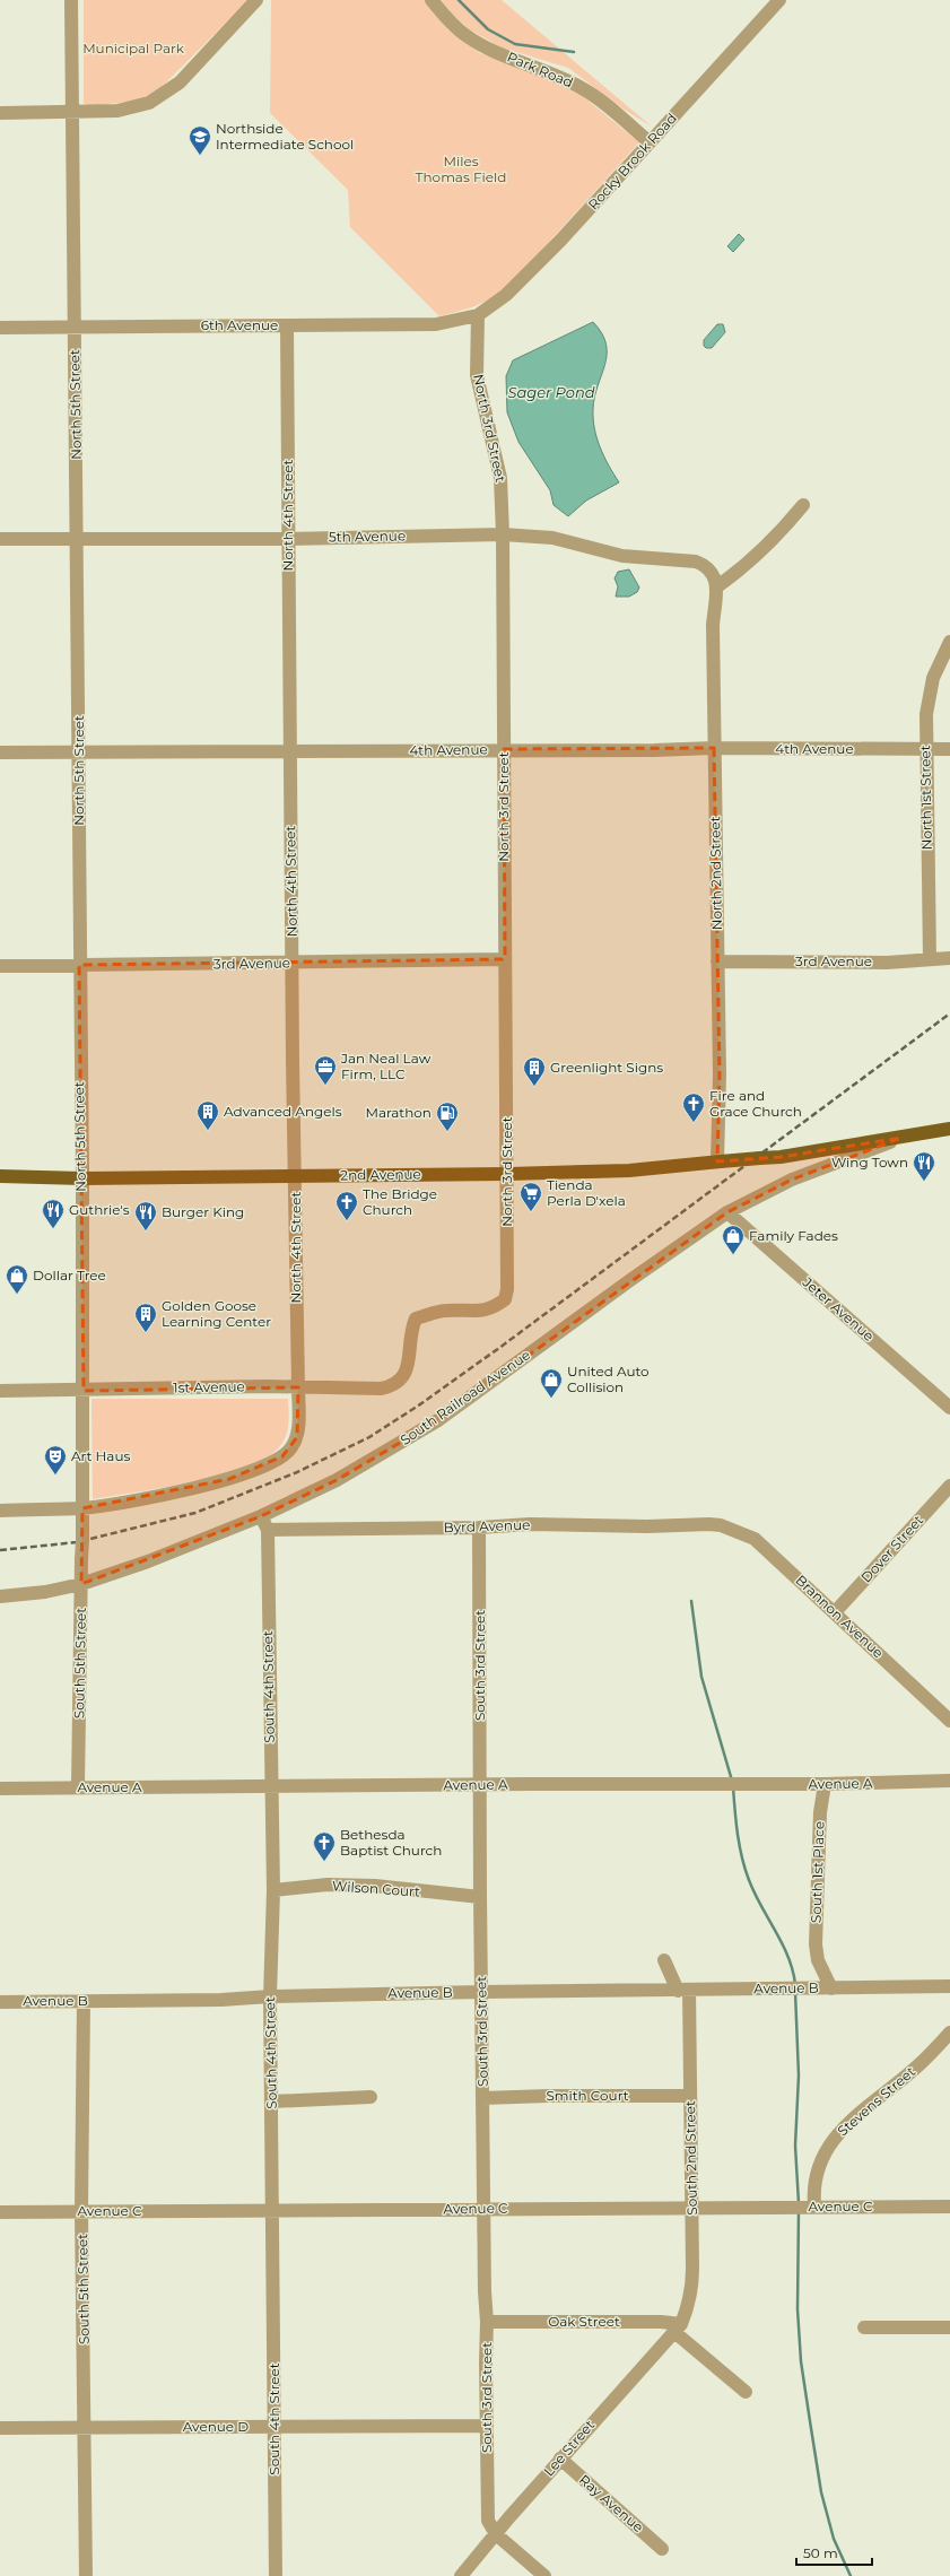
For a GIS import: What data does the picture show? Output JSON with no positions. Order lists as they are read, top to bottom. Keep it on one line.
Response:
{"streets":{"main road":["2nd Avenue"],"street":["Park Road","Rocky Brook Road","6th Avenue","North 5th Street","North 3rd Street","North 4th Street","5th Avenue","4th Avenue","North 1st Street","North 2nd Street","3rd Avenue","Jeter Avenue","1st Avenue","South Railroad Avenue","Byrd Avenue","Dover Street","Brannon Avenue","South 5th Street","South 3rd Street","South 4th Street","Avenue A","South 1st Place","Wilson Court","Avenue B","Smith Court","Stevens Street","South 2nd Street","Avenue C","Oak Street","Avenue D","Lee Street","Ray Avenue"]},"crossings":[["Park Road","Rocky Brook Road"],["Rocky Brook Road","6th Avenue"],["Rocky Brook Road","North 3rd Street"],["6th Avenue","North 5th Street"],["6th Avenue","North 3rd Street"],["6th Avenue","North 4th Street"],["North 5th Street","North 4th Street"],["North 5th Street","5th Avenue"],["North 5th Street","4th Avenue"],["North 5th Street","3rd Avenue"],["North 5th Street","2nd Avenue"],["North 5th Street","1st Avenue"],["North 5th Street","South 5th Street"],["North 3rd Street","5th Avenue"],["North 3rd Street","4th Avenue"],["North 3rd Street","3rd Avenue"],["North 3rd Street","2nd Avenue"],["North 3rd Street","1st Avenue"],["North 4th Street","5th Avenue"],["North 4th Street","4th Avenue"],["North 4th Street","3rd Avenue"],["North 4th Street","2nd Avenue"],["North 4th Street","1st Avenue"],["5th Avenue","North 2nd Street"],["4th Avenue","North 1st Street"],["4th Avenue","North 2nd Street"],["North 1st Street","3rd Avenue"],["North 2nd Street","3rd Avenue"],["North 2nd Street","2nd Avenue"],["2nd Avenue","South Railroad Avenue"],["Jeter Avenue","South Railroad Avenue"],["South Railroad Avenue","South 5th Street"],["Byrd Avenue","Brannon Avenue"],["Byrd Avenue","South 3rd Street"],["Byrd Avenue","South 4th Street"],["Dover Street","Brannon Avenue"],["South 5th Street","Avenue A"],["South 5th Street","Avenue B"],["South 5th Street","Avenue C"],["South 5th Street","Avenue D"],["South 3rd Street","Avenue A"],["South 3rd Street","Wilson Court"],["South 3rd Street","Avenue B"],["South 3rd Street","Smith Court"],["South 3rd Street","Avenue C"],["South 3rd Street","Oak Street"],["South 3rd Street","Avenue D"],["South 3rd Street","Lee Street"],["South 4th Street","Avenue A"],["South 4th Street","Wilson Court"],["South 4th Street","Avenue B"],["South 4th Street","Avenue C"],["South 4th Street","Avenue D"],["Avenue A","South 1st Place"],["South 1st Place","Avenue B"],["Avenue B","South 2nd Street"],["Smith Court","South 2nd Street"],["Stevens Street","Avenue C"],["South 2nd Street","Avenue C"],["South 2nd Street","Oak Street"],["South 2nd Street","Lee Street"],["Oak Street","Lee Street"],["Lee Street","Ray Avenue"]],"water":["Sager Pond"],"parks":["Municipal Park","Miles Thomas Field"],"places":{"school or university":["Northside Intermediate School"],"office":["Jan Neal Law Firm, LLC"],"building":["Greenlight Signs","Advanced Angels","Golden Goose Learning Center"],"church":["Fire and Grace Church","The Bridge Church","Bethesda Baptist Church"],"fuel station":["Marathon"],"restaurant":["Wing Town","Guthrie's","Burger King"],"supermarket":["Tienda Perla D'xela"],"shop":["Family Fades","Dollar Tree","United Auto Collision"],"theatre":["Art Haus"]},"scale_bar":"50 m"}
